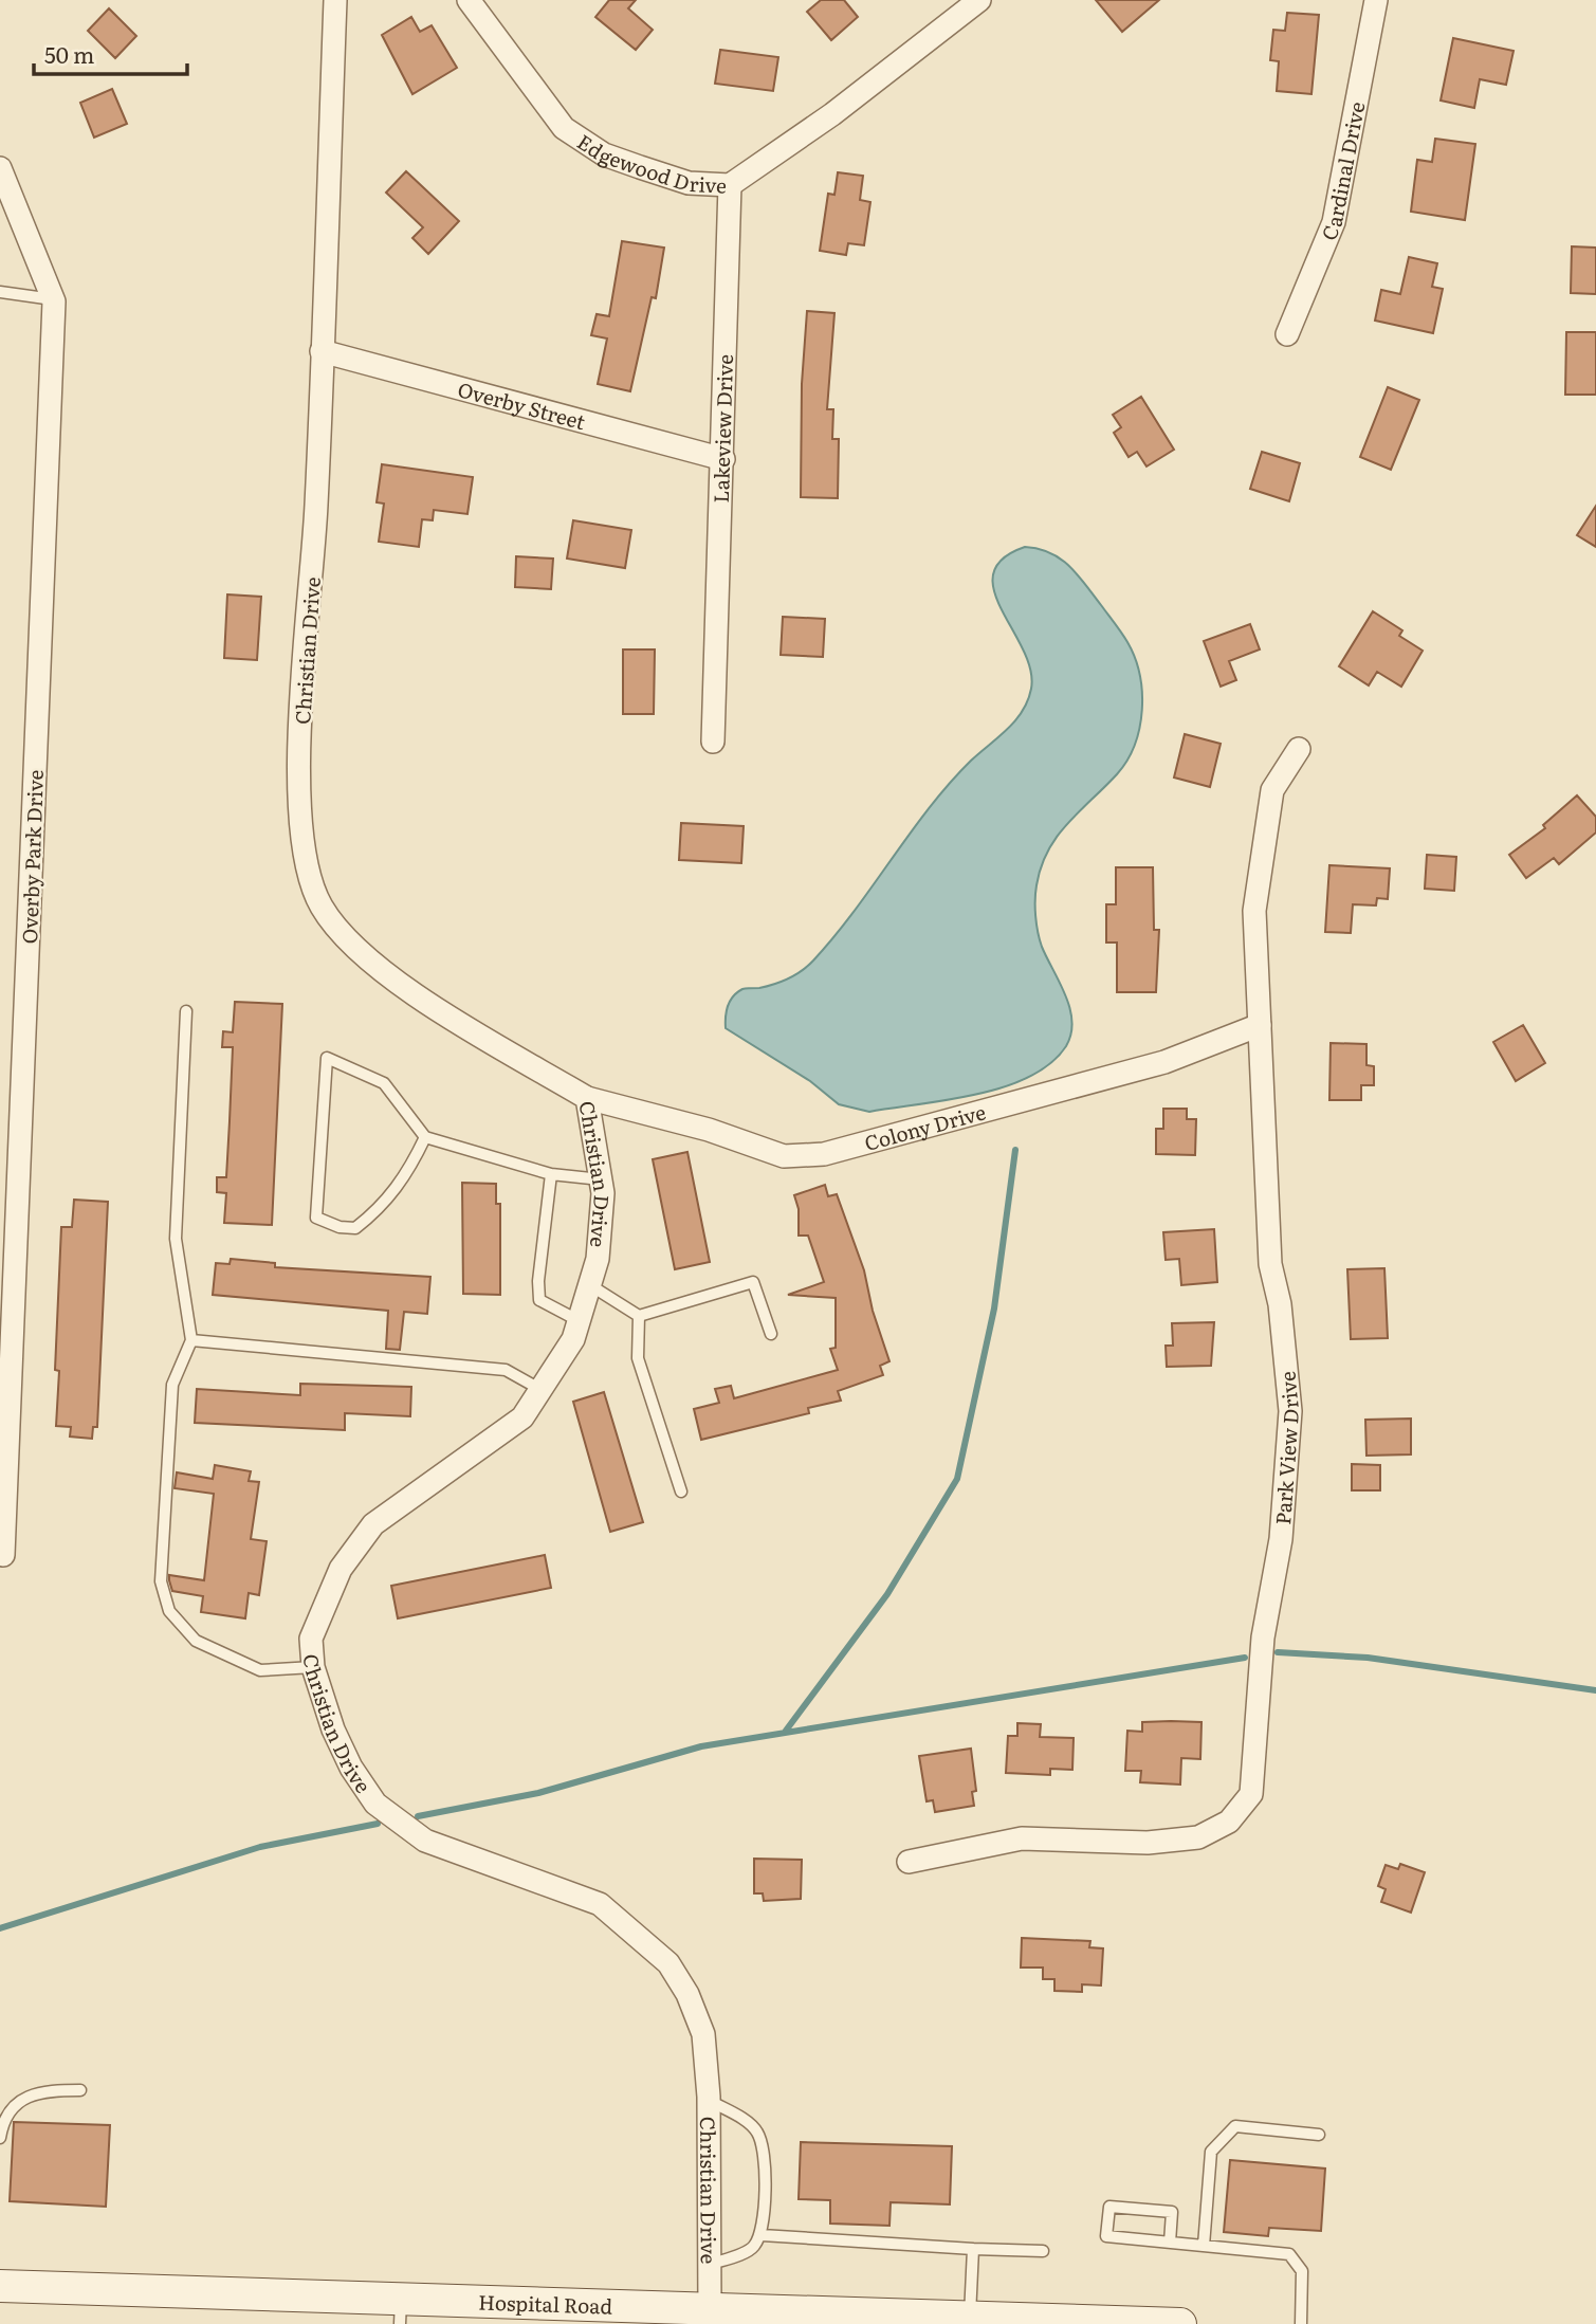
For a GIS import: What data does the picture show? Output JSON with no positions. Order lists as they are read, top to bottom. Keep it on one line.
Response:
{"streets":{"street":["Edgewood Drive","Cardinal Drive","Overby Street","Lakeview Drive","Christian Drive","Overby Park Drive","Colony Drive","Park View Drive","Hospital Road"]},"crossings":[["Edgewood Drive","Lakeview Drive"],["Overby Street","Lakeview Drive"],["Overby Street","Christian Drive"],["Christian Drive","Colony Drive"],["Christian Drive","Hospital Road"],["Colony Drive","Park View Drive"]],"scale_bar":"50 m"}
